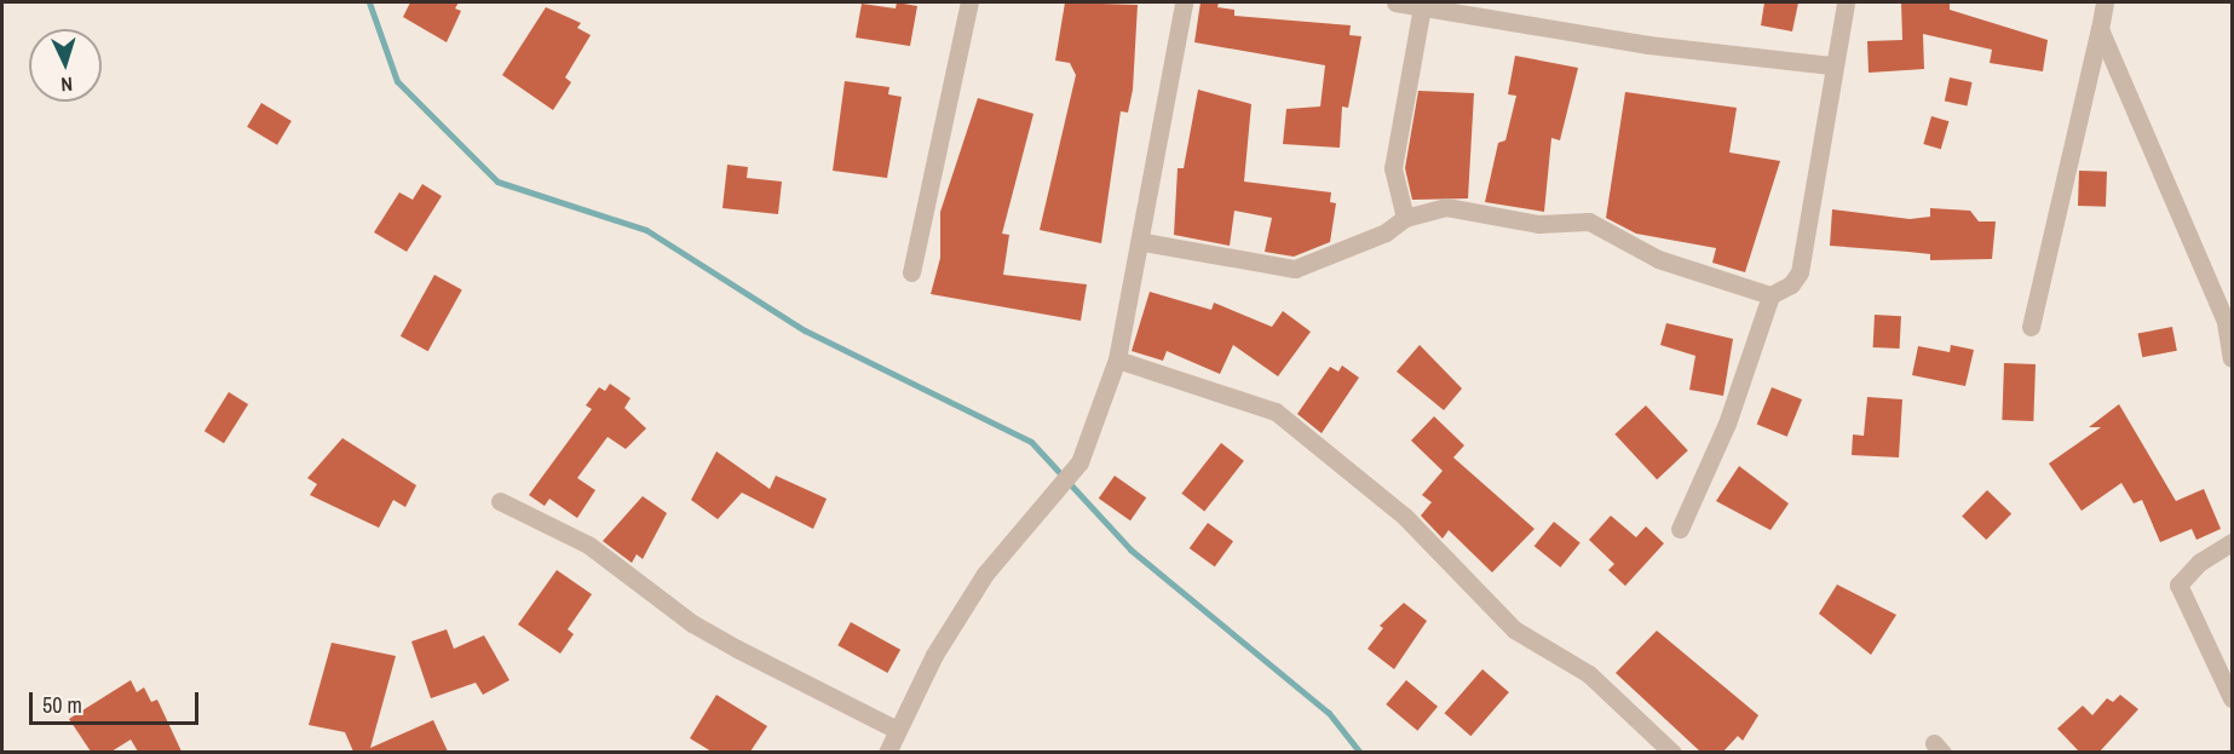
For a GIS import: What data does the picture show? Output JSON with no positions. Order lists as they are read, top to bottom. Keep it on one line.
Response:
{"scale_bar":"50 m","north":"bottom"}
